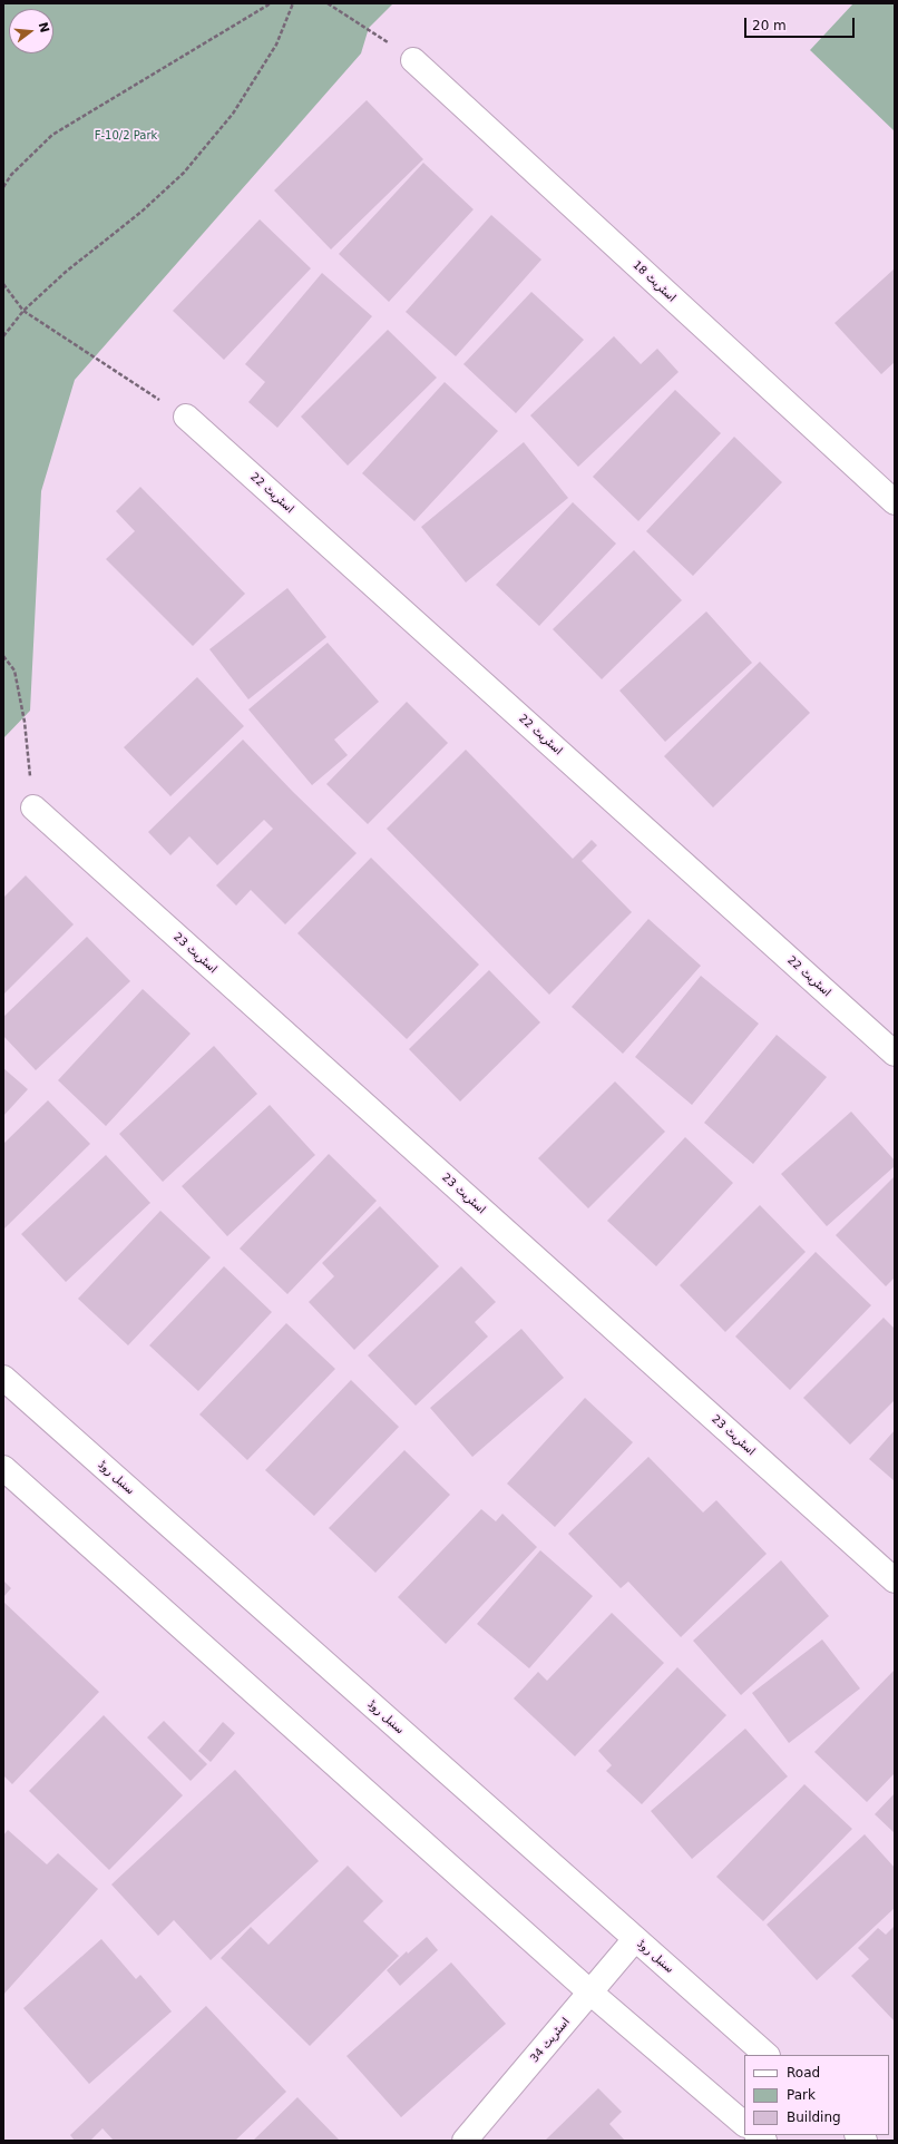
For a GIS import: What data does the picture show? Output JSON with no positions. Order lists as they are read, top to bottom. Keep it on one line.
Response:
{"streets":{"street":["اسٹریٹ 18","اسٹریٹ 22","اسٹریٹ 23","سنبل روڈ","اسٹریٹ 34"]},"crossings":[["سنبل روڈ","اسٹریٹ 34"]],"parks":["F-10/2 Park"],"legend":["Road","Park","Building"],"scale_bar":"20 m","north":"right"}
